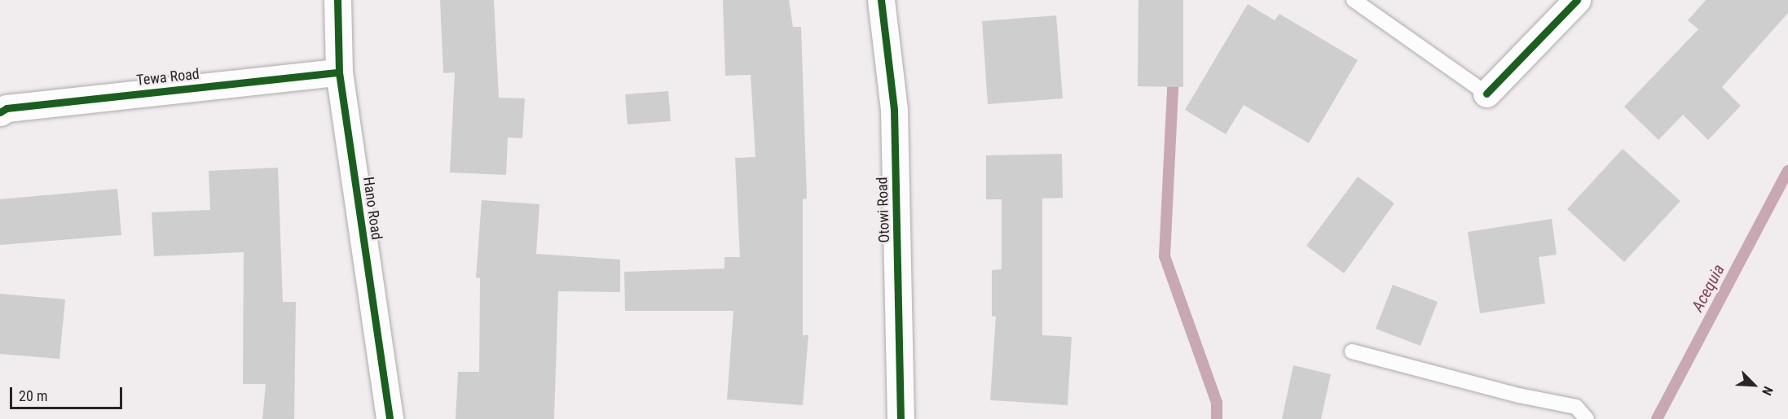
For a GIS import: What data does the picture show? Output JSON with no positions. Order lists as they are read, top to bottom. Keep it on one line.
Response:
{"streets":{"street":["Tewa Road","Hano Road","Otowi Road"]},"crossings":[["Tewa Road","Hano Road"]],"water":["Acequia"],"scale_bar":"20 m","north":"bottom right"}
